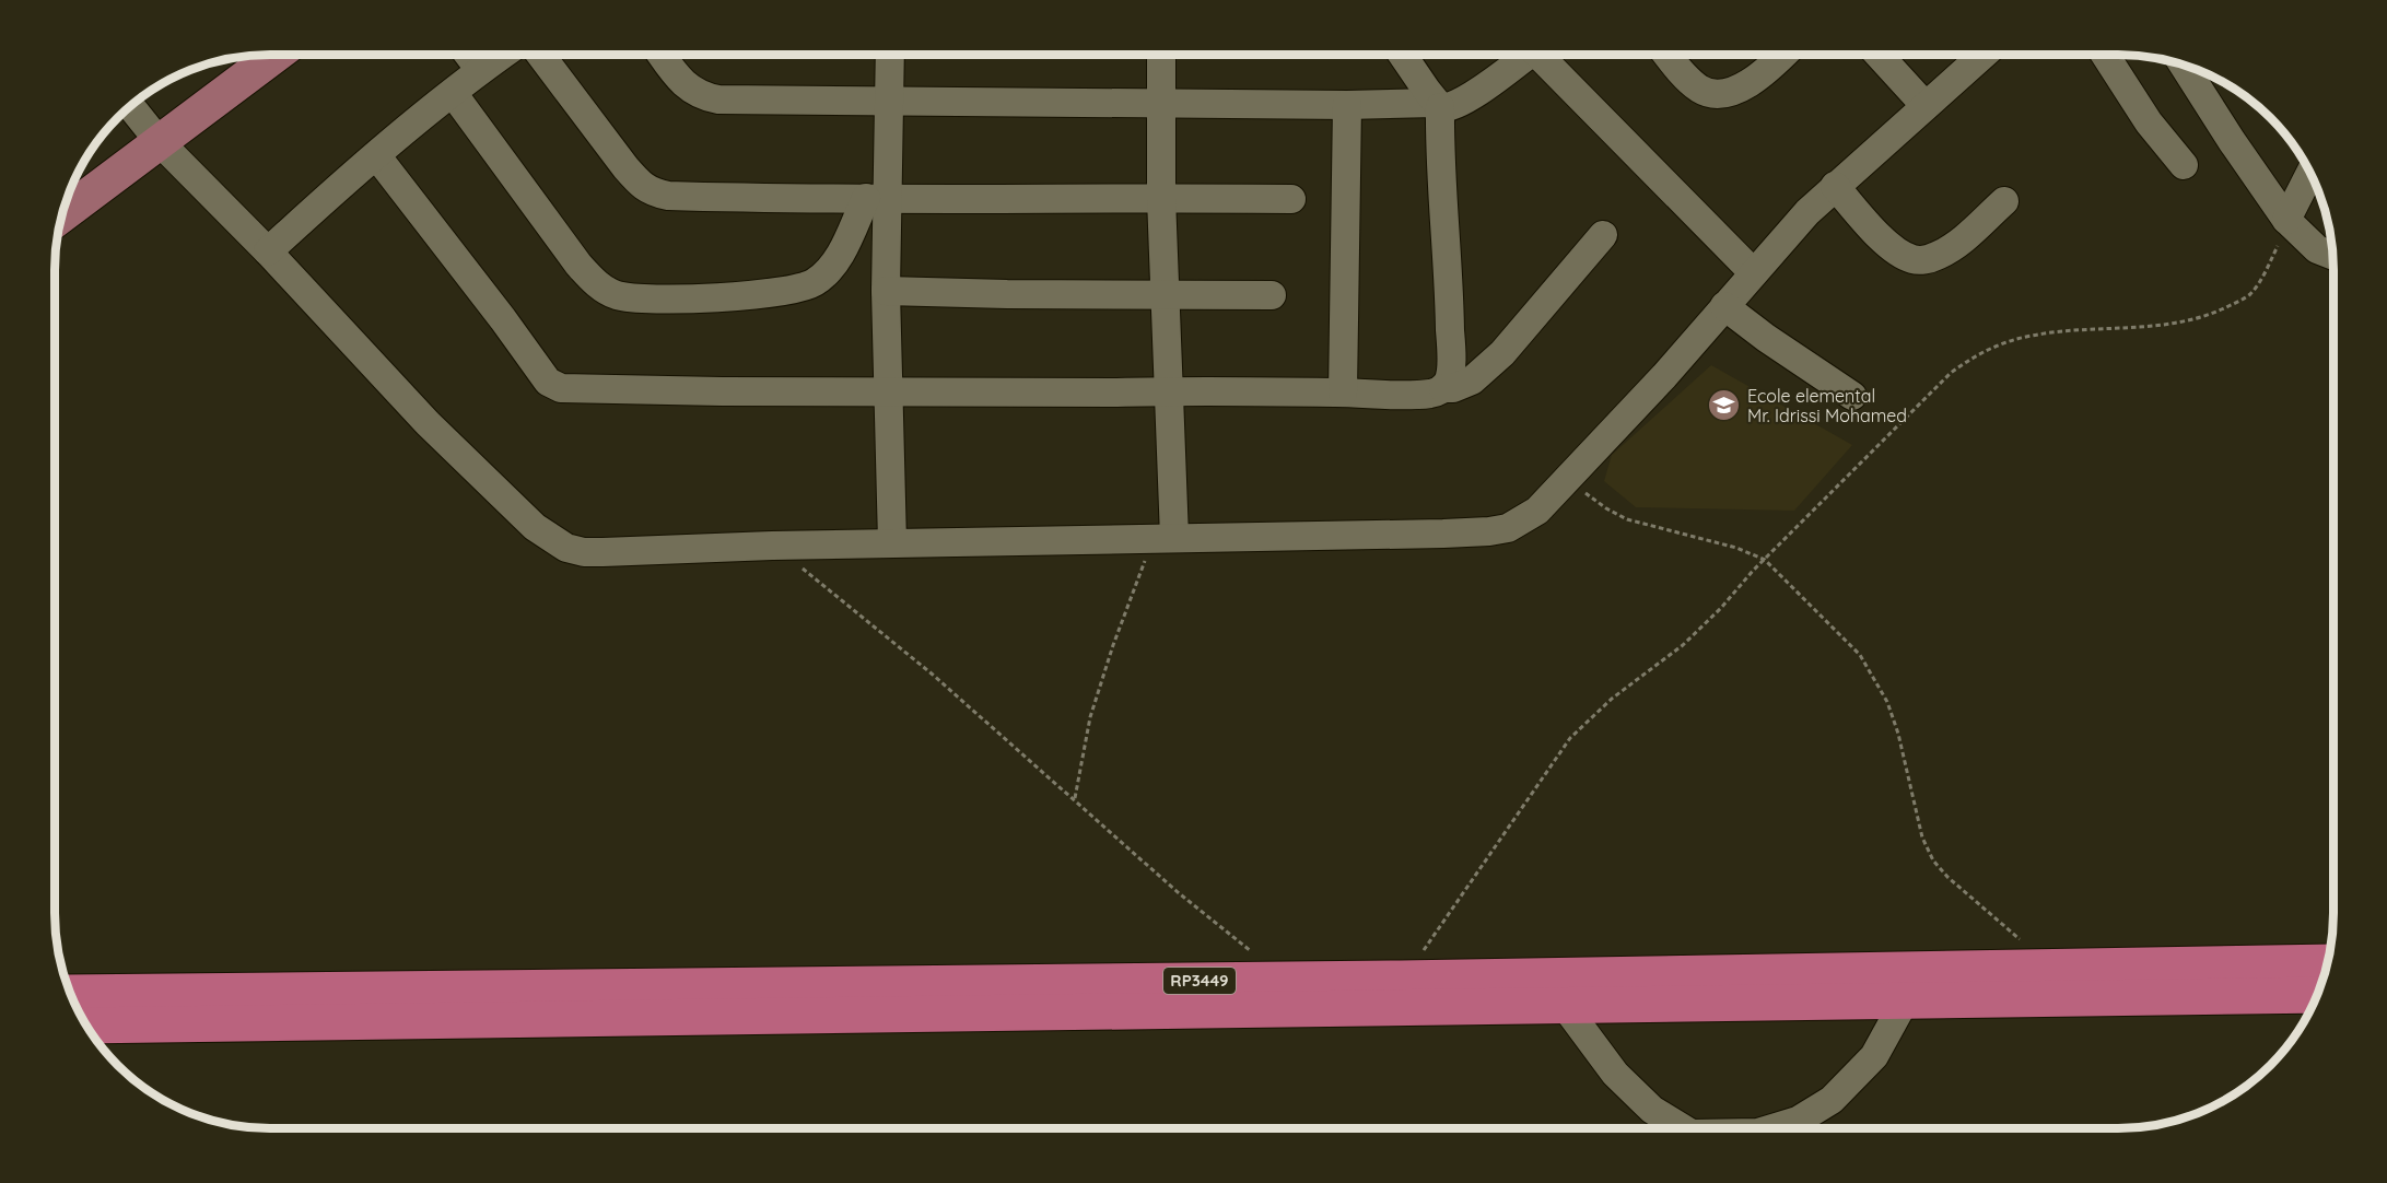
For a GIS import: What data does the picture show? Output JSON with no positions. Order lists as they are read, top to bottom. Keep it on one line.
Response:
{"streets":{"highway":["RP3449"]},"places":{"school or university":["Ecole elemental Mr. Idrissi Mohamed"]}}
